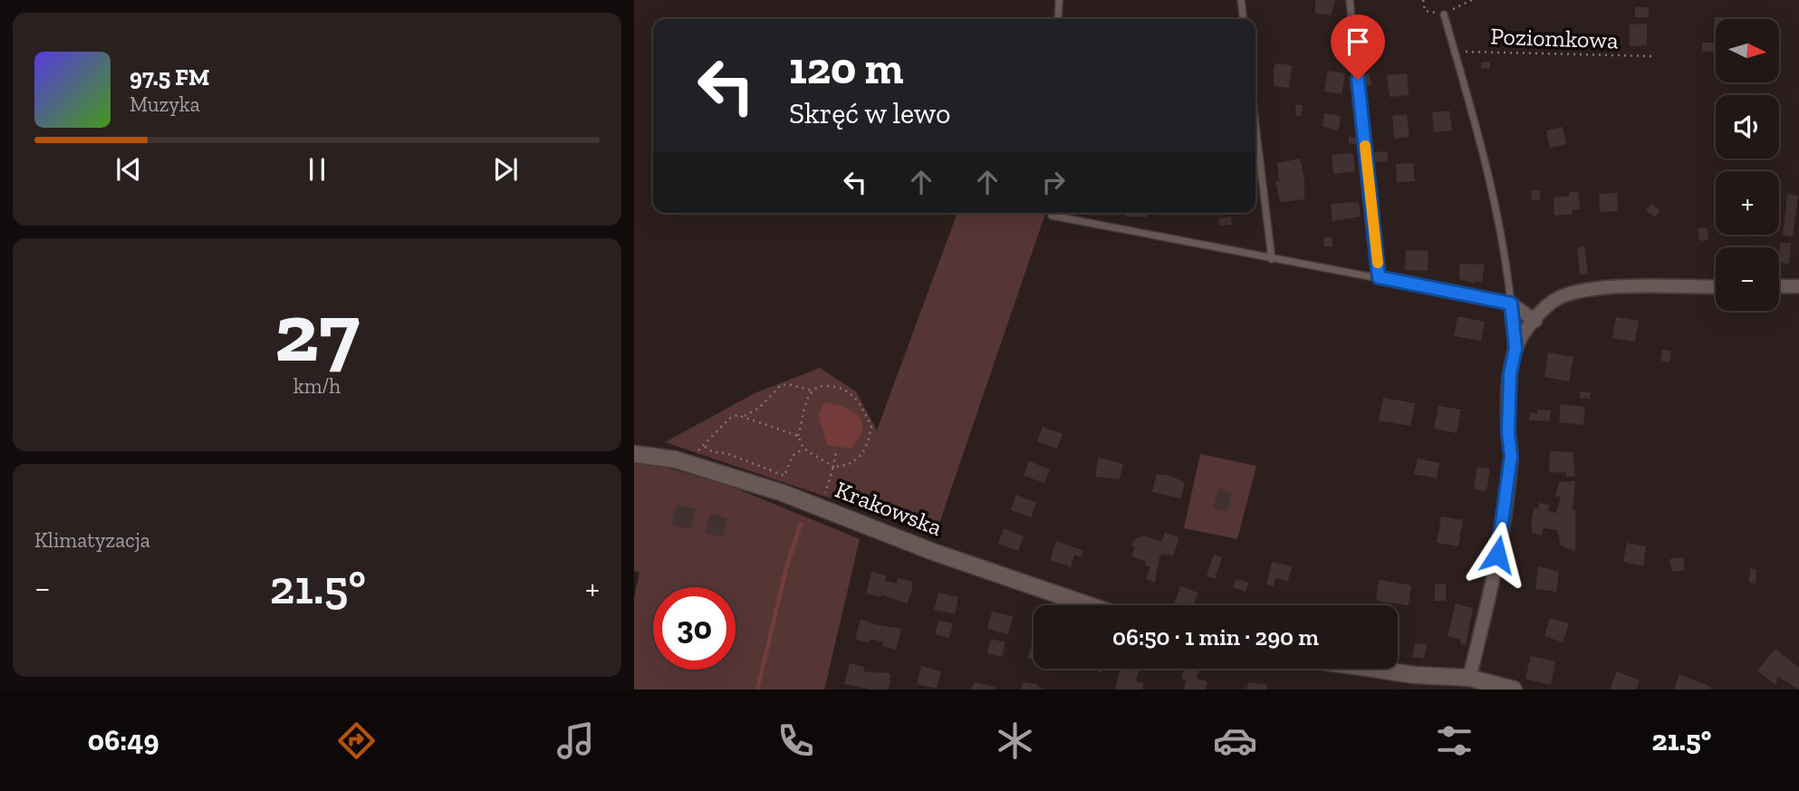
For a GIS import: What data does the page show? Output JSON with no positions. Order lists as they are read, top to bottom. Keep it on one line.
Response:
{"streets":{"street":["Krakowska"],"path":["Poziomkowa"]},"north":"right","page":{"map_buttons":["+","−"],"turn":["120 m","Skręć w lewo"],"song":["97.5 FM","Muzyka"],"tile":[["27","km/h"],"Klimatyzacja"],"heat":["−","21.5°","+"],"limit":"30","trip":"06:50 · 1 min · 290 m","tabs":["06:49","21.5°"]}}
